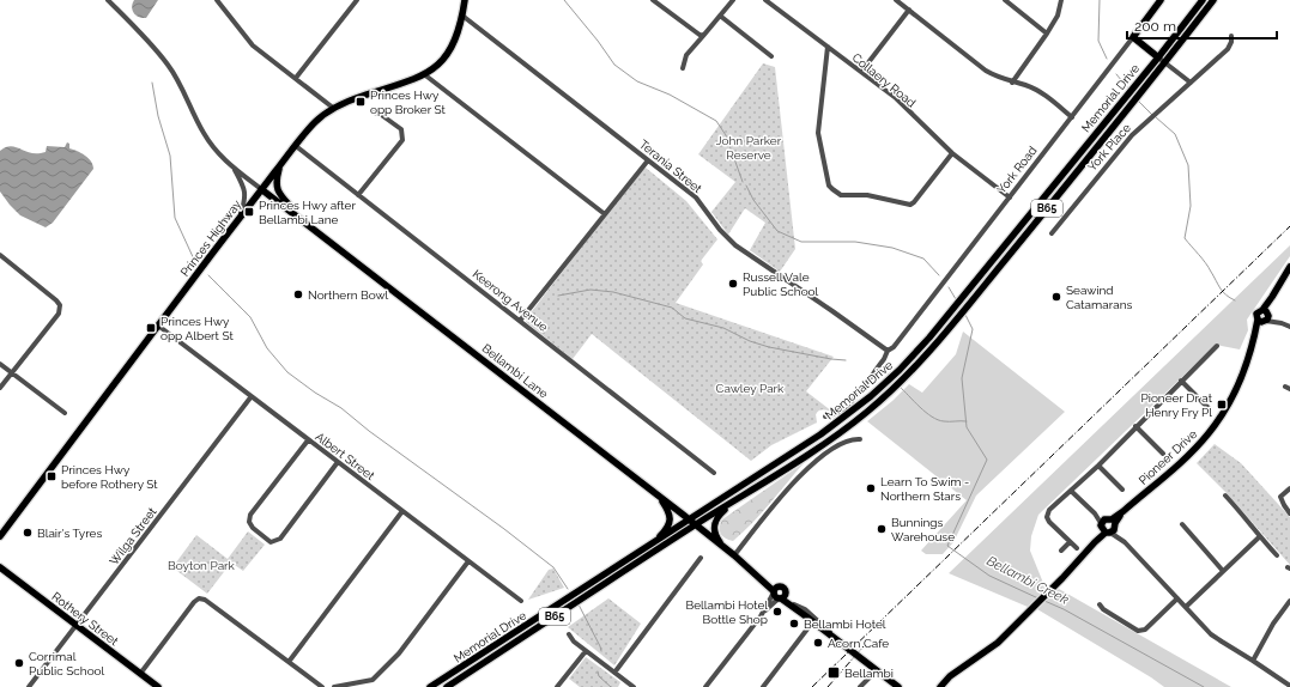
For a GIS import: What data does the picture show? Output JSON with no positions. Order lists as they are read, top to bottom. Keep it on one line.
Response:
{"streets":{"main road":["Memorial Drive","York Road","B65","Princes Highway","Bellambi Lane","Pioneer Drive","Rothery Street"],"street":["Collaery Road","York Place","Terania Street","Keerong Avenue","Albert Street","Wilga Street"]},"crossings":[["Collaery Road","York Road"],["Memorial Drive","Bellambi Lane"],["Terania Street","York Road"],["Terania Street","Princes Highway"],["Princes Highway","Keerong Avenue"],["Princes Highway","Bellambi Lane"],["Princes Highway","Albert Street"],["Albert Street","Wilga Street"],["Wilga Street","Rothery Street"]],"water":["Bellambi Creek"],"parks":["John Parker Reserve","Cawley Park","Boyton Park"],"places":{"transit":["Princes Hwy opp Broker St","Princes Hwy after Bellambi Lane","Princes Hwy opp Albert St","Pioneer Dr at Henry Fry Pl","Princes Hwy before Rothery St","Bellambi"],"other":["Russell Vale Public School","Northern Bowl","Seawind Catamarans","Learn To Swim - Northern Stars","Bunnings Warehouse","Blair's Tyres","Bellambi Hotel Bottle Shop","Bellambi Hotel","Acorn Cafe","Corrimal Public School"]},"scale_bar":"200 m"}
